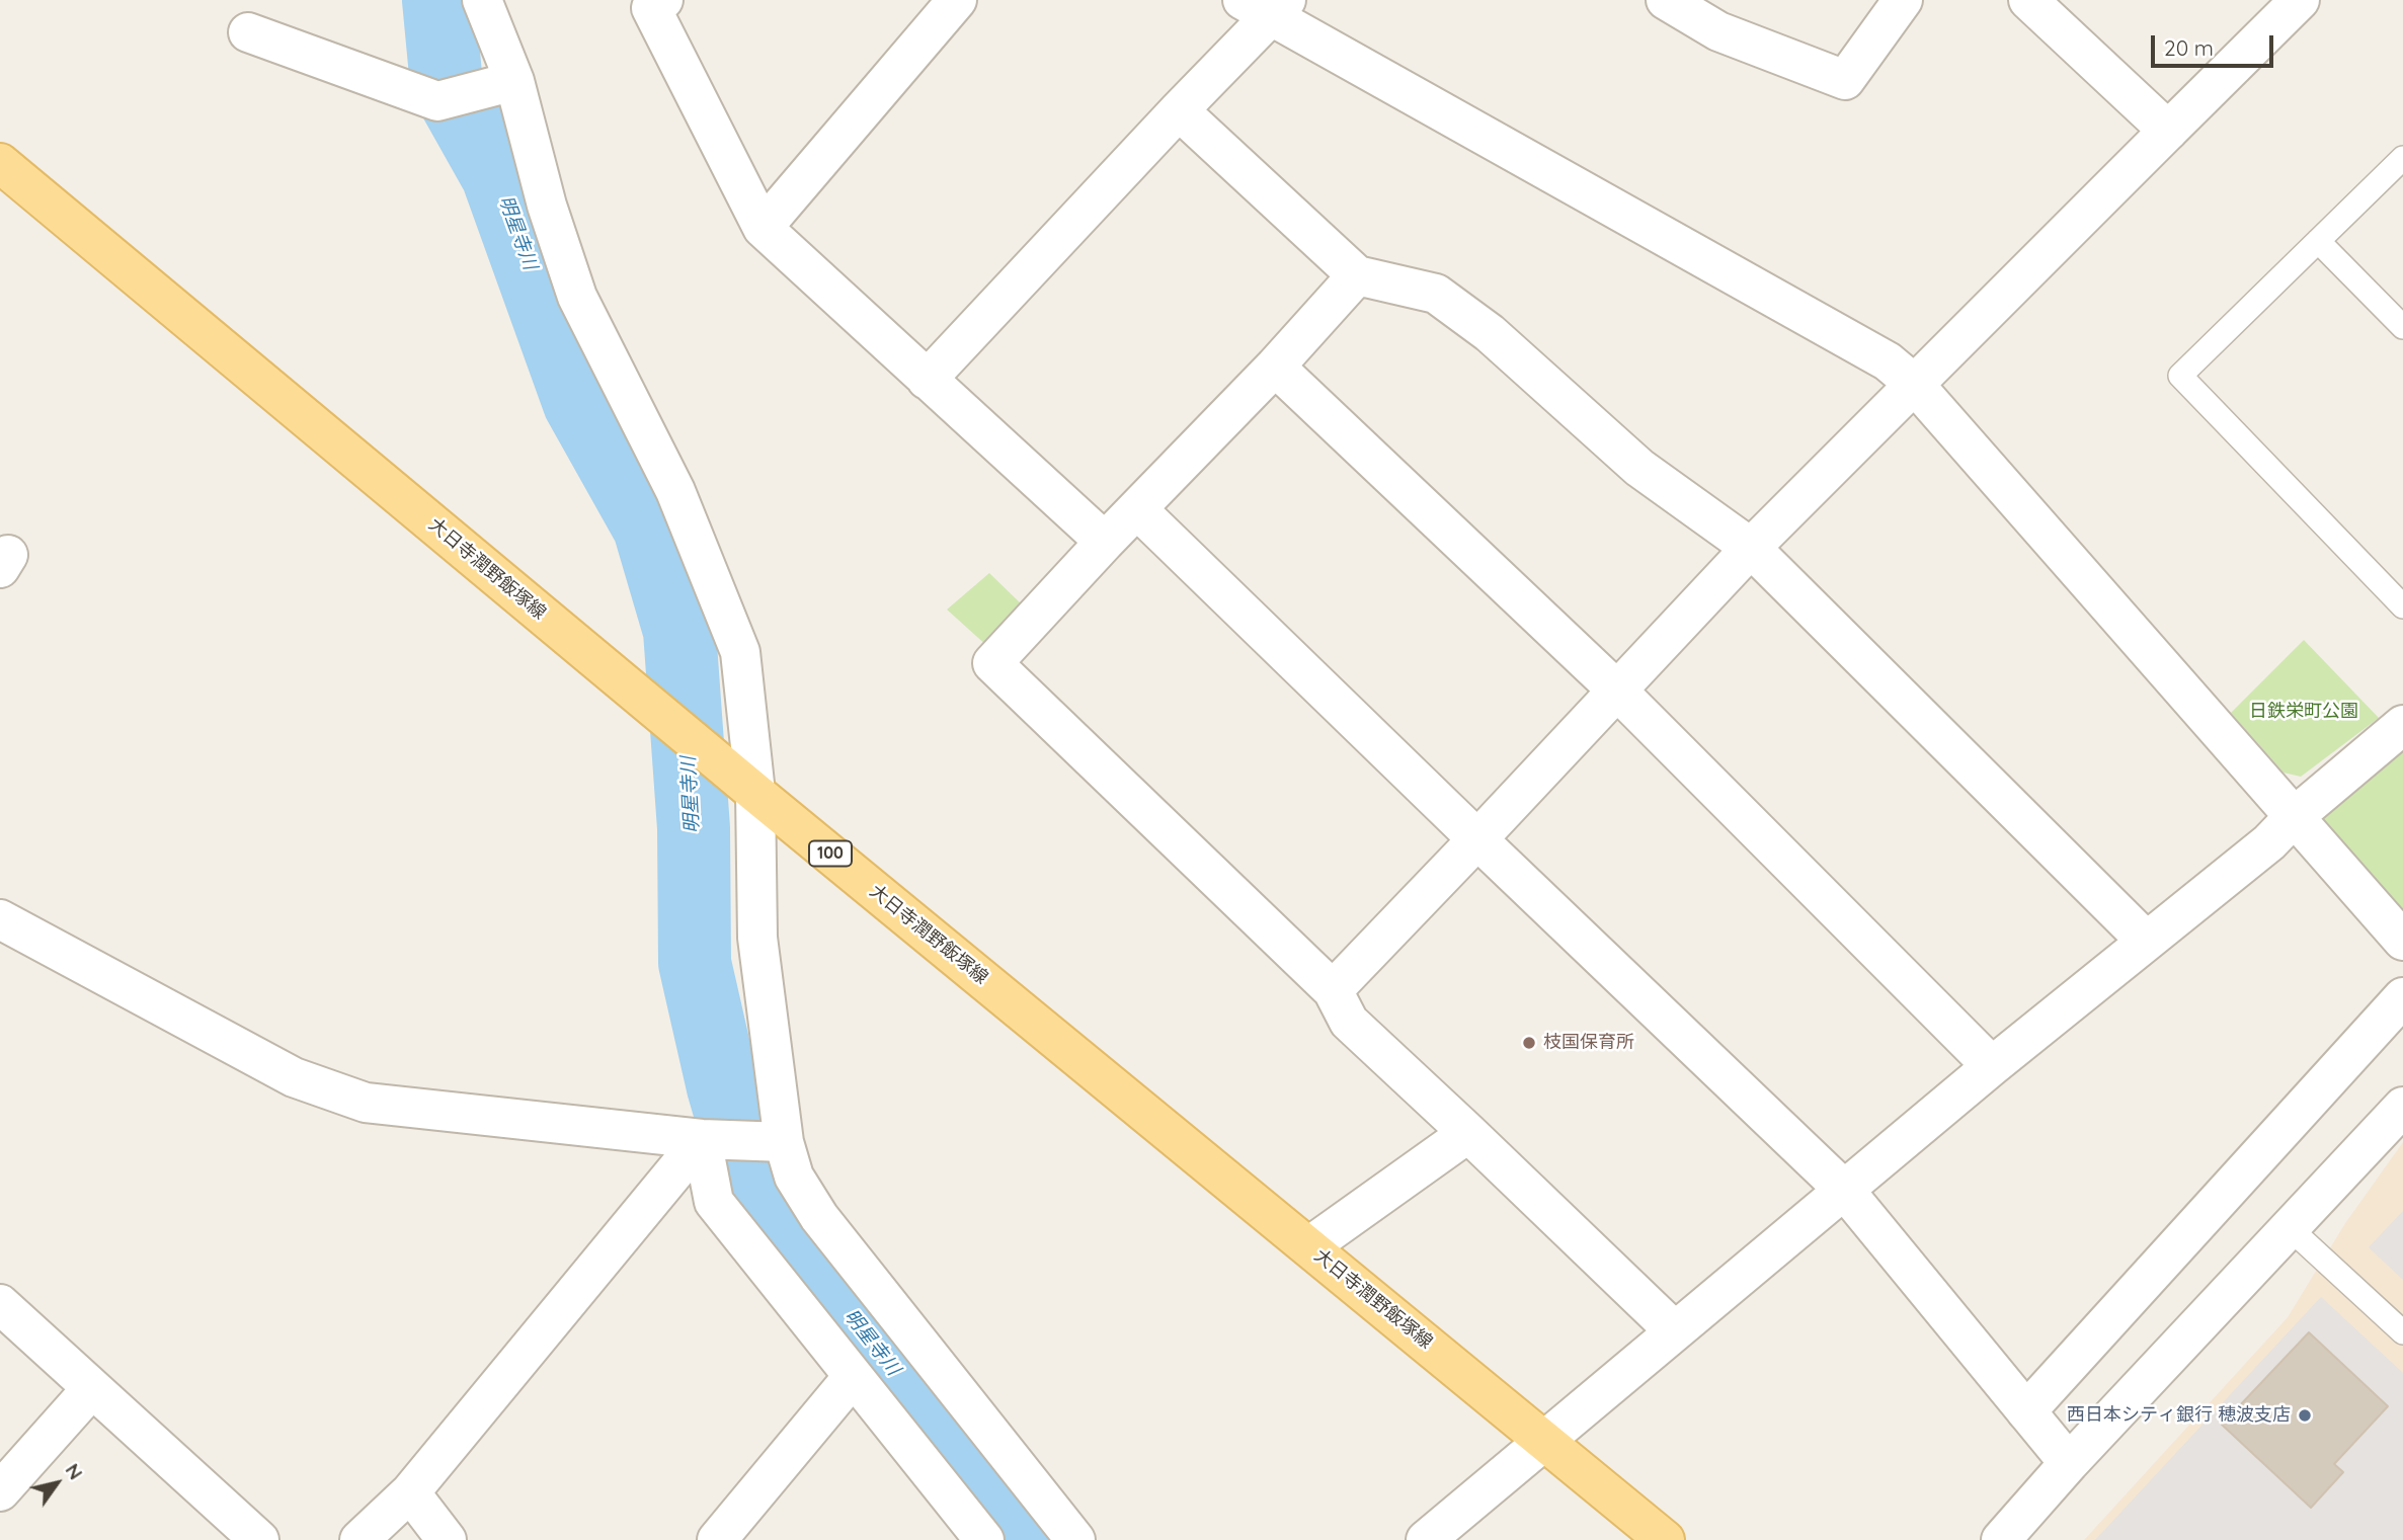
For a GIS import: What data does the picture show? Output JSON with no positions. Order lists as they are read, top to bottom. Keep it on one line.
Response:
{"streets":{"main road":["大日寺潤野飯塚線","100"]},"water":["明星寺川"],"parks":["日鉄栄町公園"],"places":["枝国保育所","西日本シティ銀行 穂波支店"],"scale_bar":"20 m","north":"top right"}
